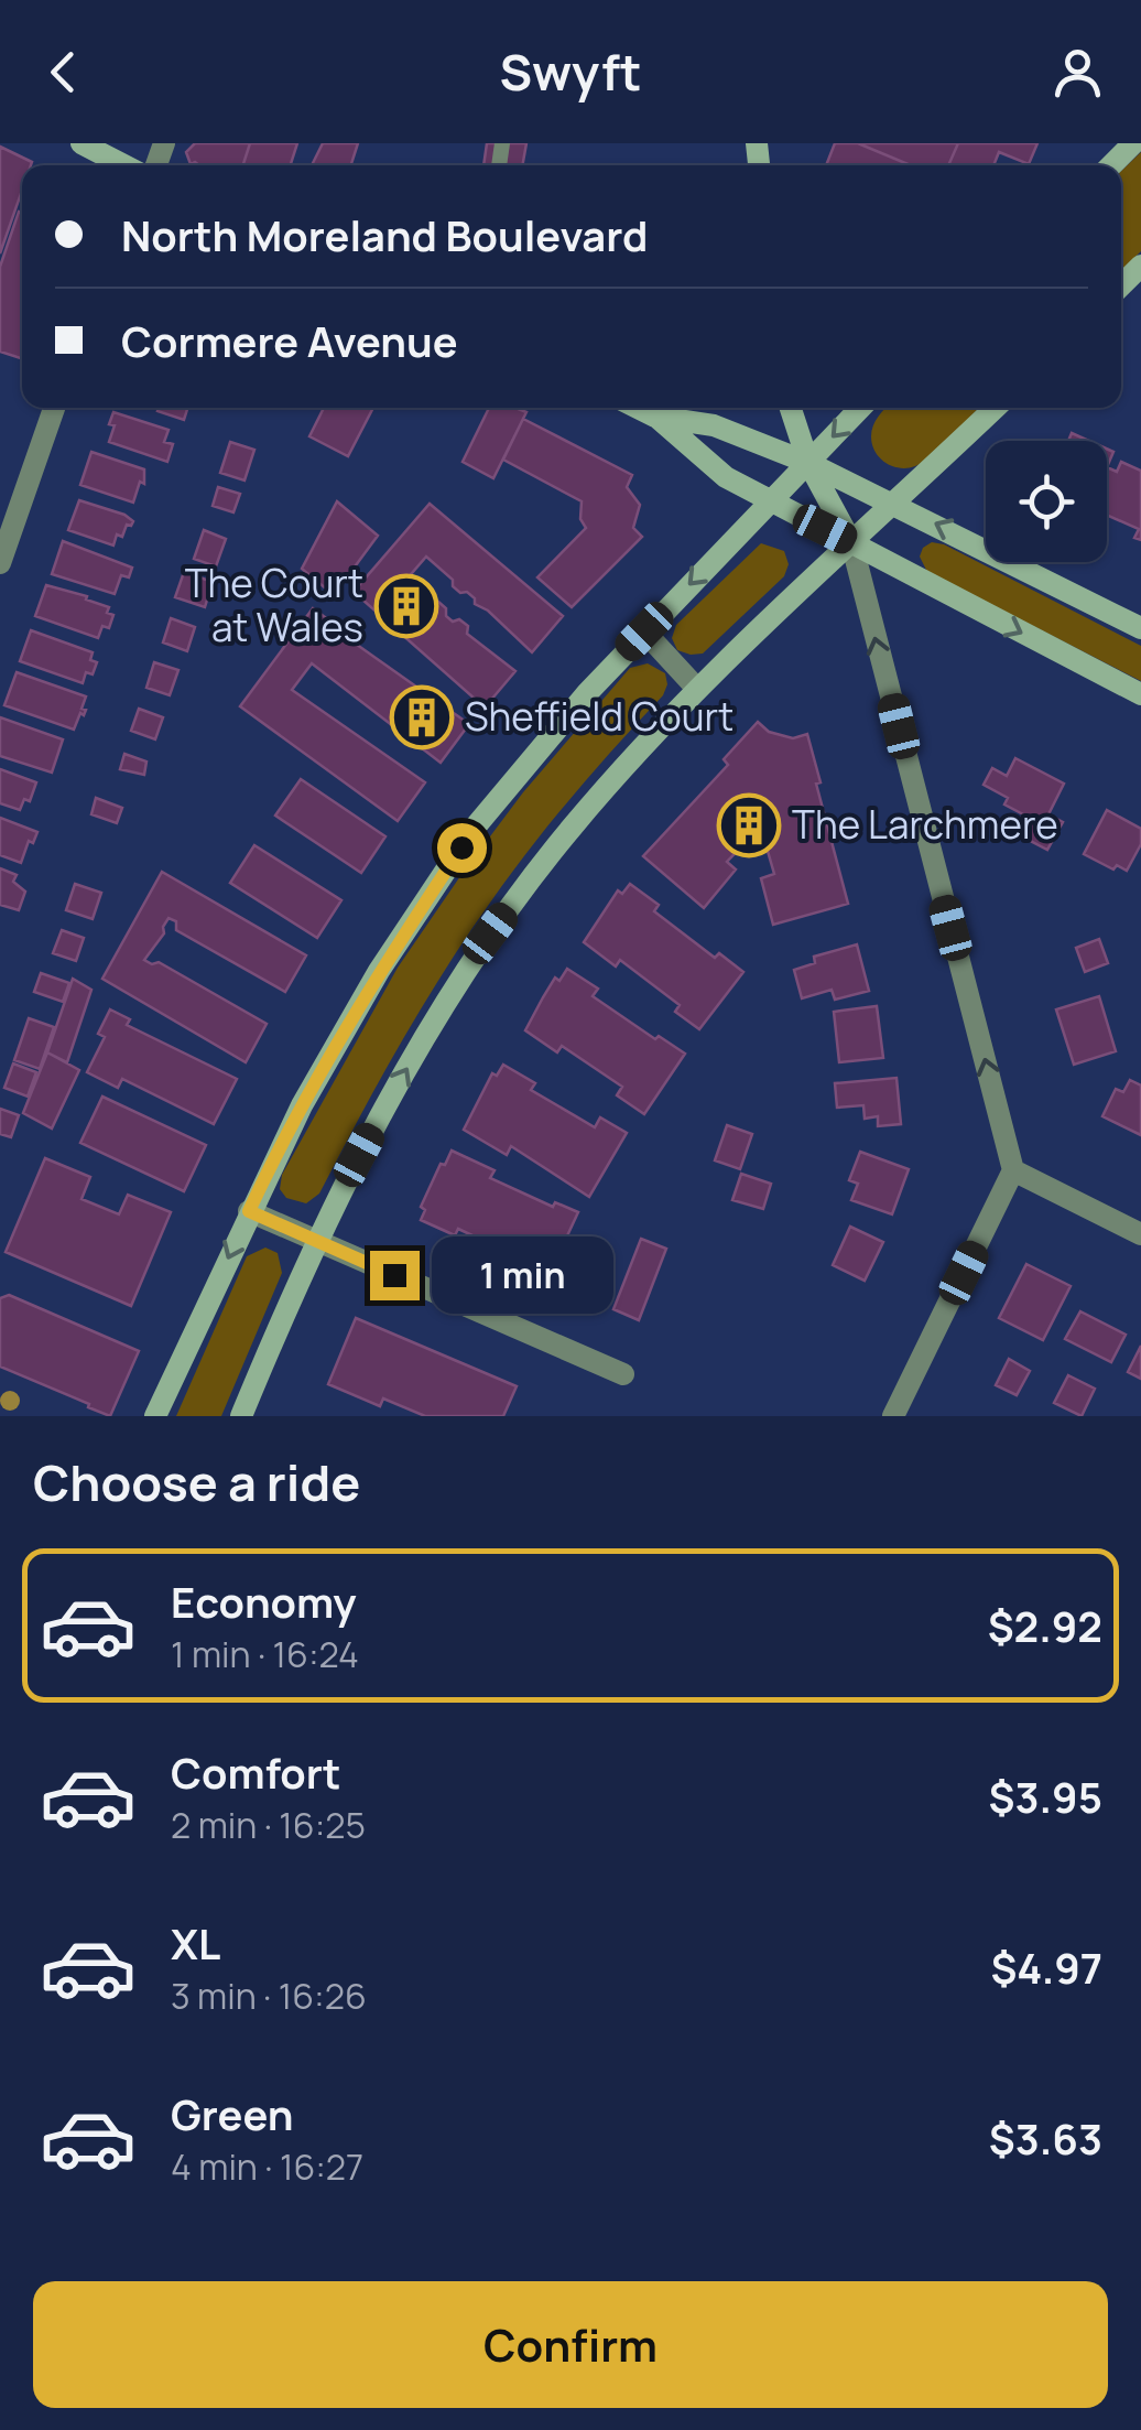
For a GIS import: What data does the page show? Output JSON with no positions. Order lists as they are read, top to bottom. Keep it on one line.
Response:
{"places":{"building":["The Court at Wales","Sheffield Court","The Larchmere"]},"page":{"header":"Swyft","banner":["North Moreland Boulevard","Cormere Avenue"],"bubble":"1 min","heading":"Choose a ride","list":[{"name":"Economy","note":"1 min · 16:24","value":"$2.92"},{"name":"Comfort","note":"2 min · 16:25","value":"$3.95"},{"name":"XL","note":"3 min · 16:26","value":"$4.97"},{"name":"Green","note":"4 min · 16:27","value":"$3.63"}],"buttons":"Confirm"}}
